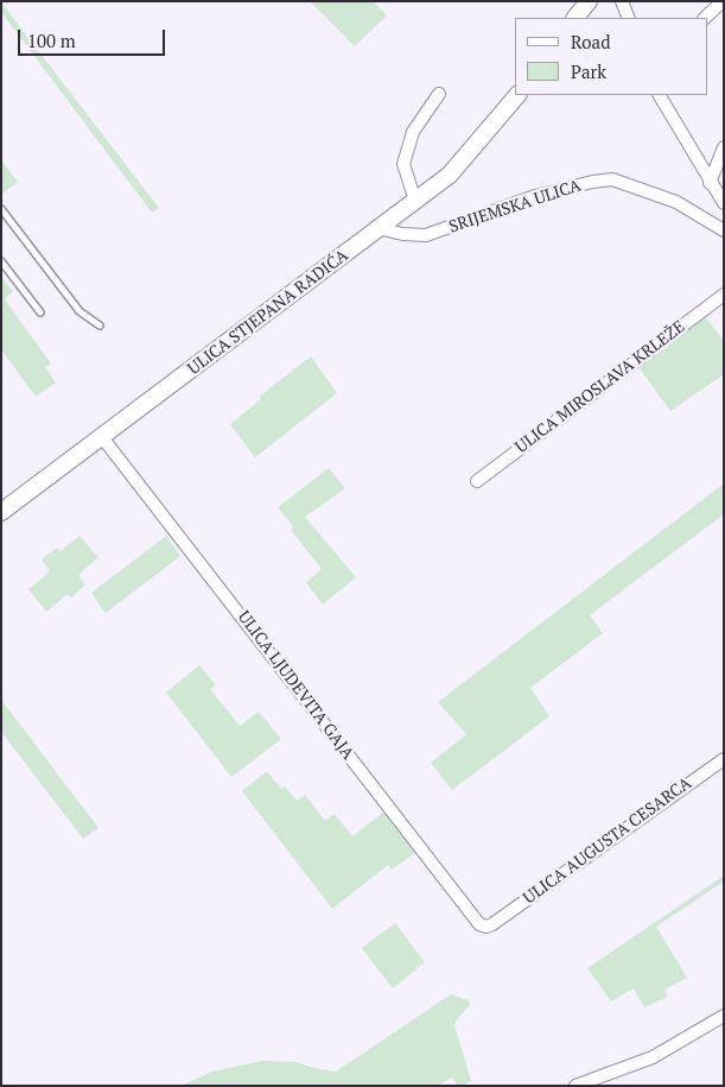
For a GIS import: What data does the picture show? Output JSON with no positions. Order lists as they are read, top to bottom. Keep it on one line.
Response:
{"streets":{"street":["SRIJEMSKA ULICA","ULICA STJEPANA RADIĆA","ULICA MIROSLAVA KRLEŽE","ULICA LJUDEVITA GAJA","ULICA AUGUSTA CESARCA"]},"crossings":[["SRIJEMSKA ULICA","ULICA STJEPANA RADIĆA"],["ULICA STJEPANA RADIĆA","ULICA LJUDEVITA GAJA"],["ULICA LJUDEVITA GAJA","ULICA AUGUSTA CESARCA"]],"legend":["Road","Park"],"scale_bar":"100 m"}
